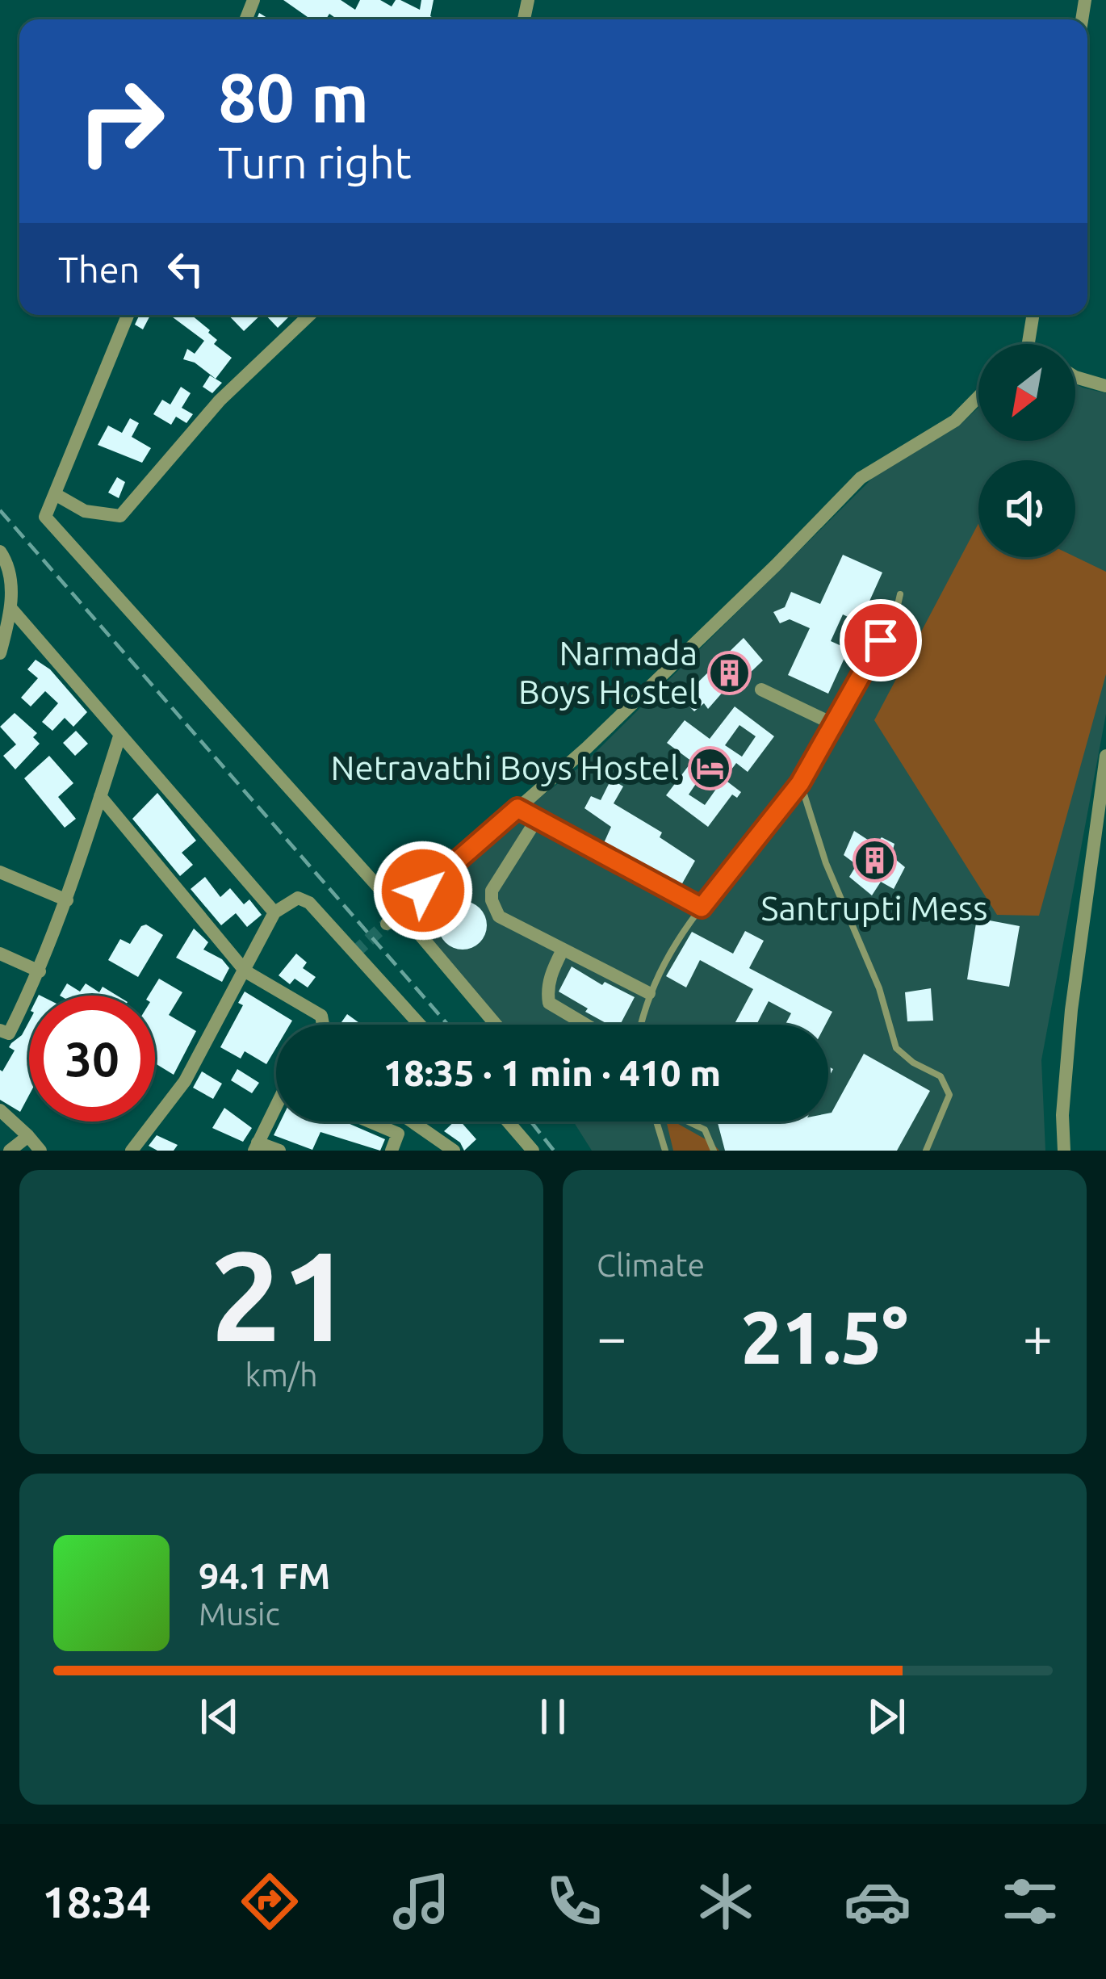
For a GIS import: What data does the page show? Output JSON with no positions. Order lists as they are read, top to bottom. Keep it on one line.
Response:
{"places":{"building":["Narmada Boys Hostel","Santrupti Mess"],"hotel":["Netravathi Boys Hostel"]},"north":"bottom left","page":{"turn":["80 m","Turn right"],"then":"Then","limit":"30","trip":"18:35 · 1 min · 410 m","tile":[["21","km/h"],"Climate"],"heat":["−","21.5°","+"],"song":["94.1 FM","Music"],"tabs":"18:34"}}
